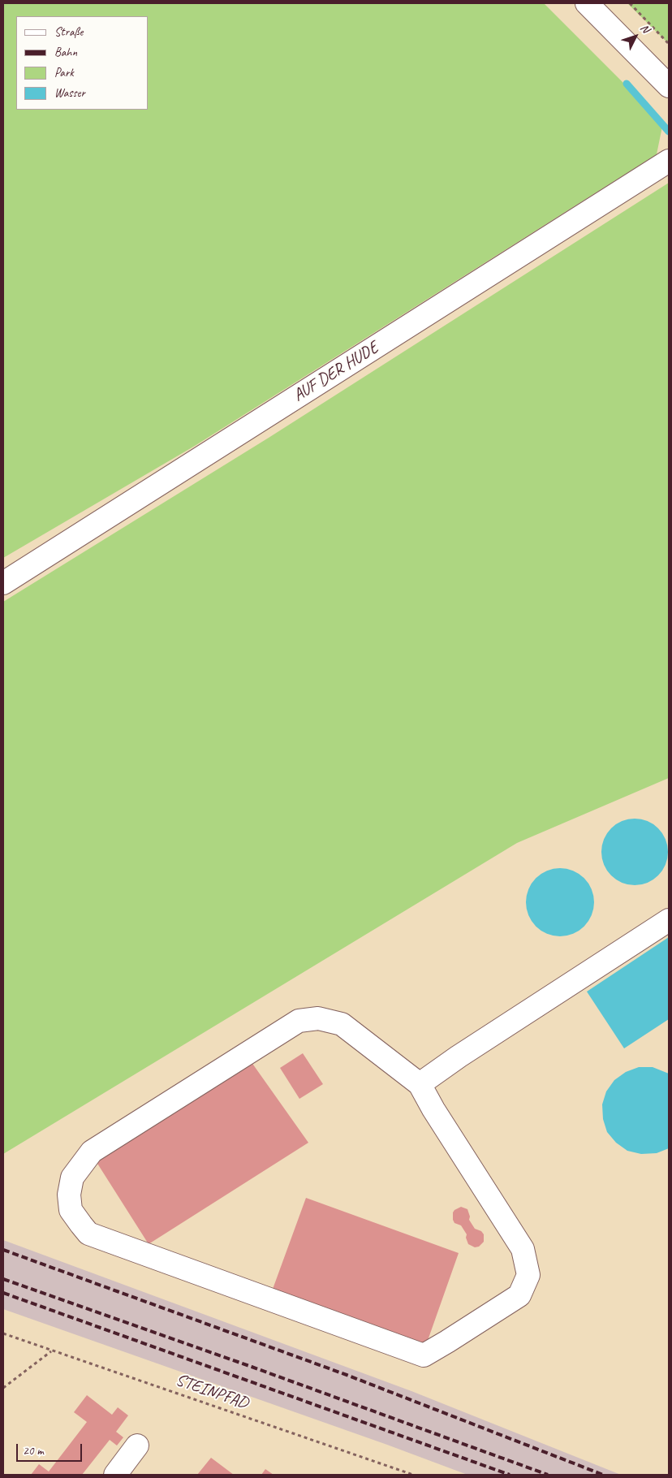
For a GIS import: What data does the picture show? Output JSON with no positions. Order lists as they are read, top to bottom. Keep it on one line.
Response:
{"streets":{"street":["AUF DER HUDE"],"path":["STEINPFAD"]},"legend":["Straße","Bahn","Park","Wasser"],"scale_bar":"20 m","north":"top right"}
